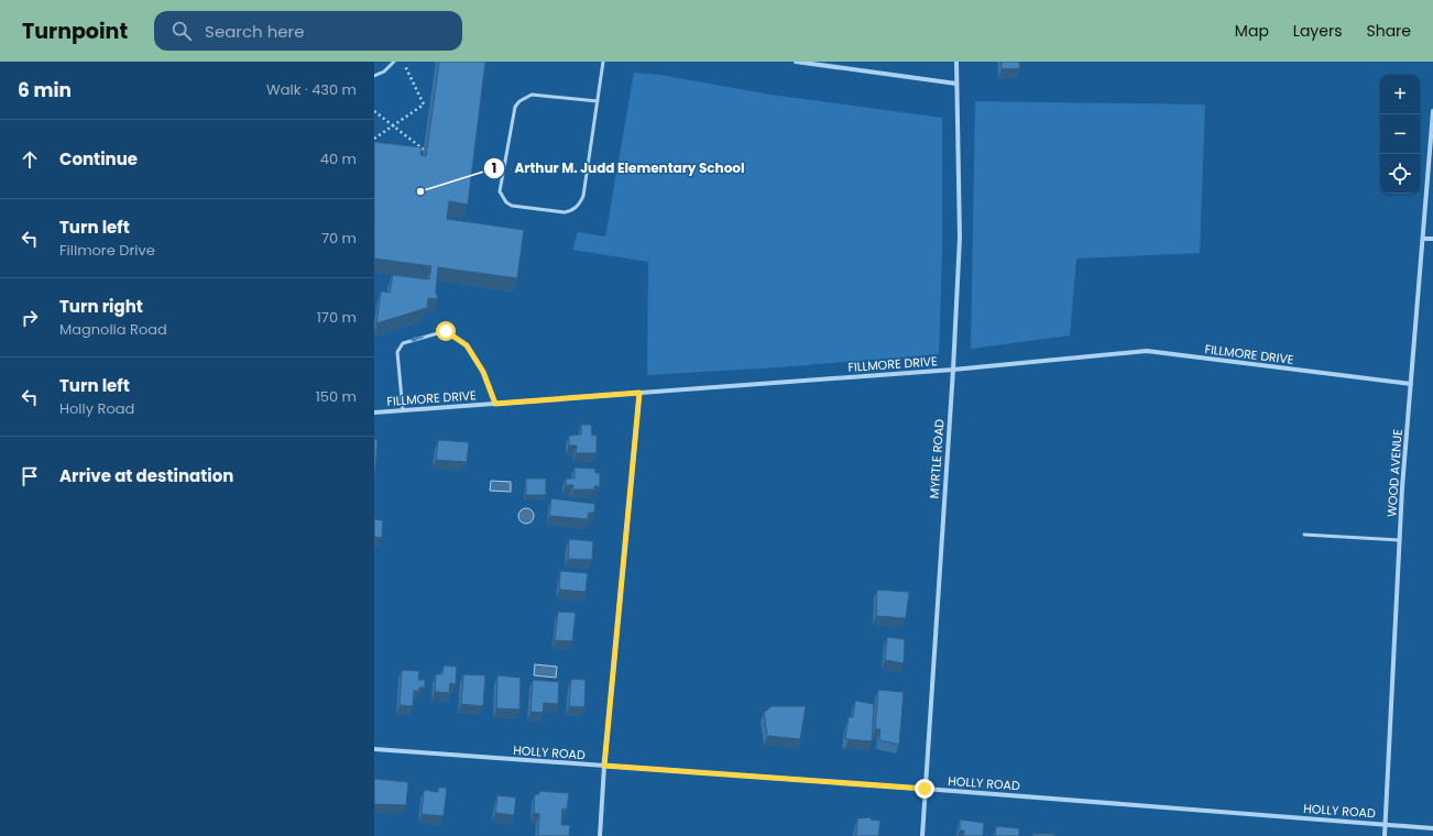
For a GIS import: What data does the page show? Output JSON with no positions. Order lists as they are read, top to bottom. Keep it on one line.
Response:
{"streets":{"street":["FILLMORE DRIVE","MYRTLE ROAD","WOOD AVENUE","HOLLY ROAD"]},"crossings":[["FILLMORE DRIVE","MYRTLE ROAD"],["FILLMORE DRIVE","WOOD AVENUE"],["MYRTLE ROAD","HOLLY ROAD"],["WOOD AVENUE","HOLLY ROAD"]],"places":["Arthur M. Judd Elementary School"],"page":{"header":"Turnpoint","search":"Search here","nav":["Map","Layers","Share"],"heading":["6 min","Walk · 430 m"],"map_buttons":["+","−"],"list":[["Continue","40 m"],["Turn left","Fillmore Drive","70 m"],["Turn right","Magnolia Road","170 m"],["Turn left","Holly Road","150 m"],"Arrive at destination"]}}
